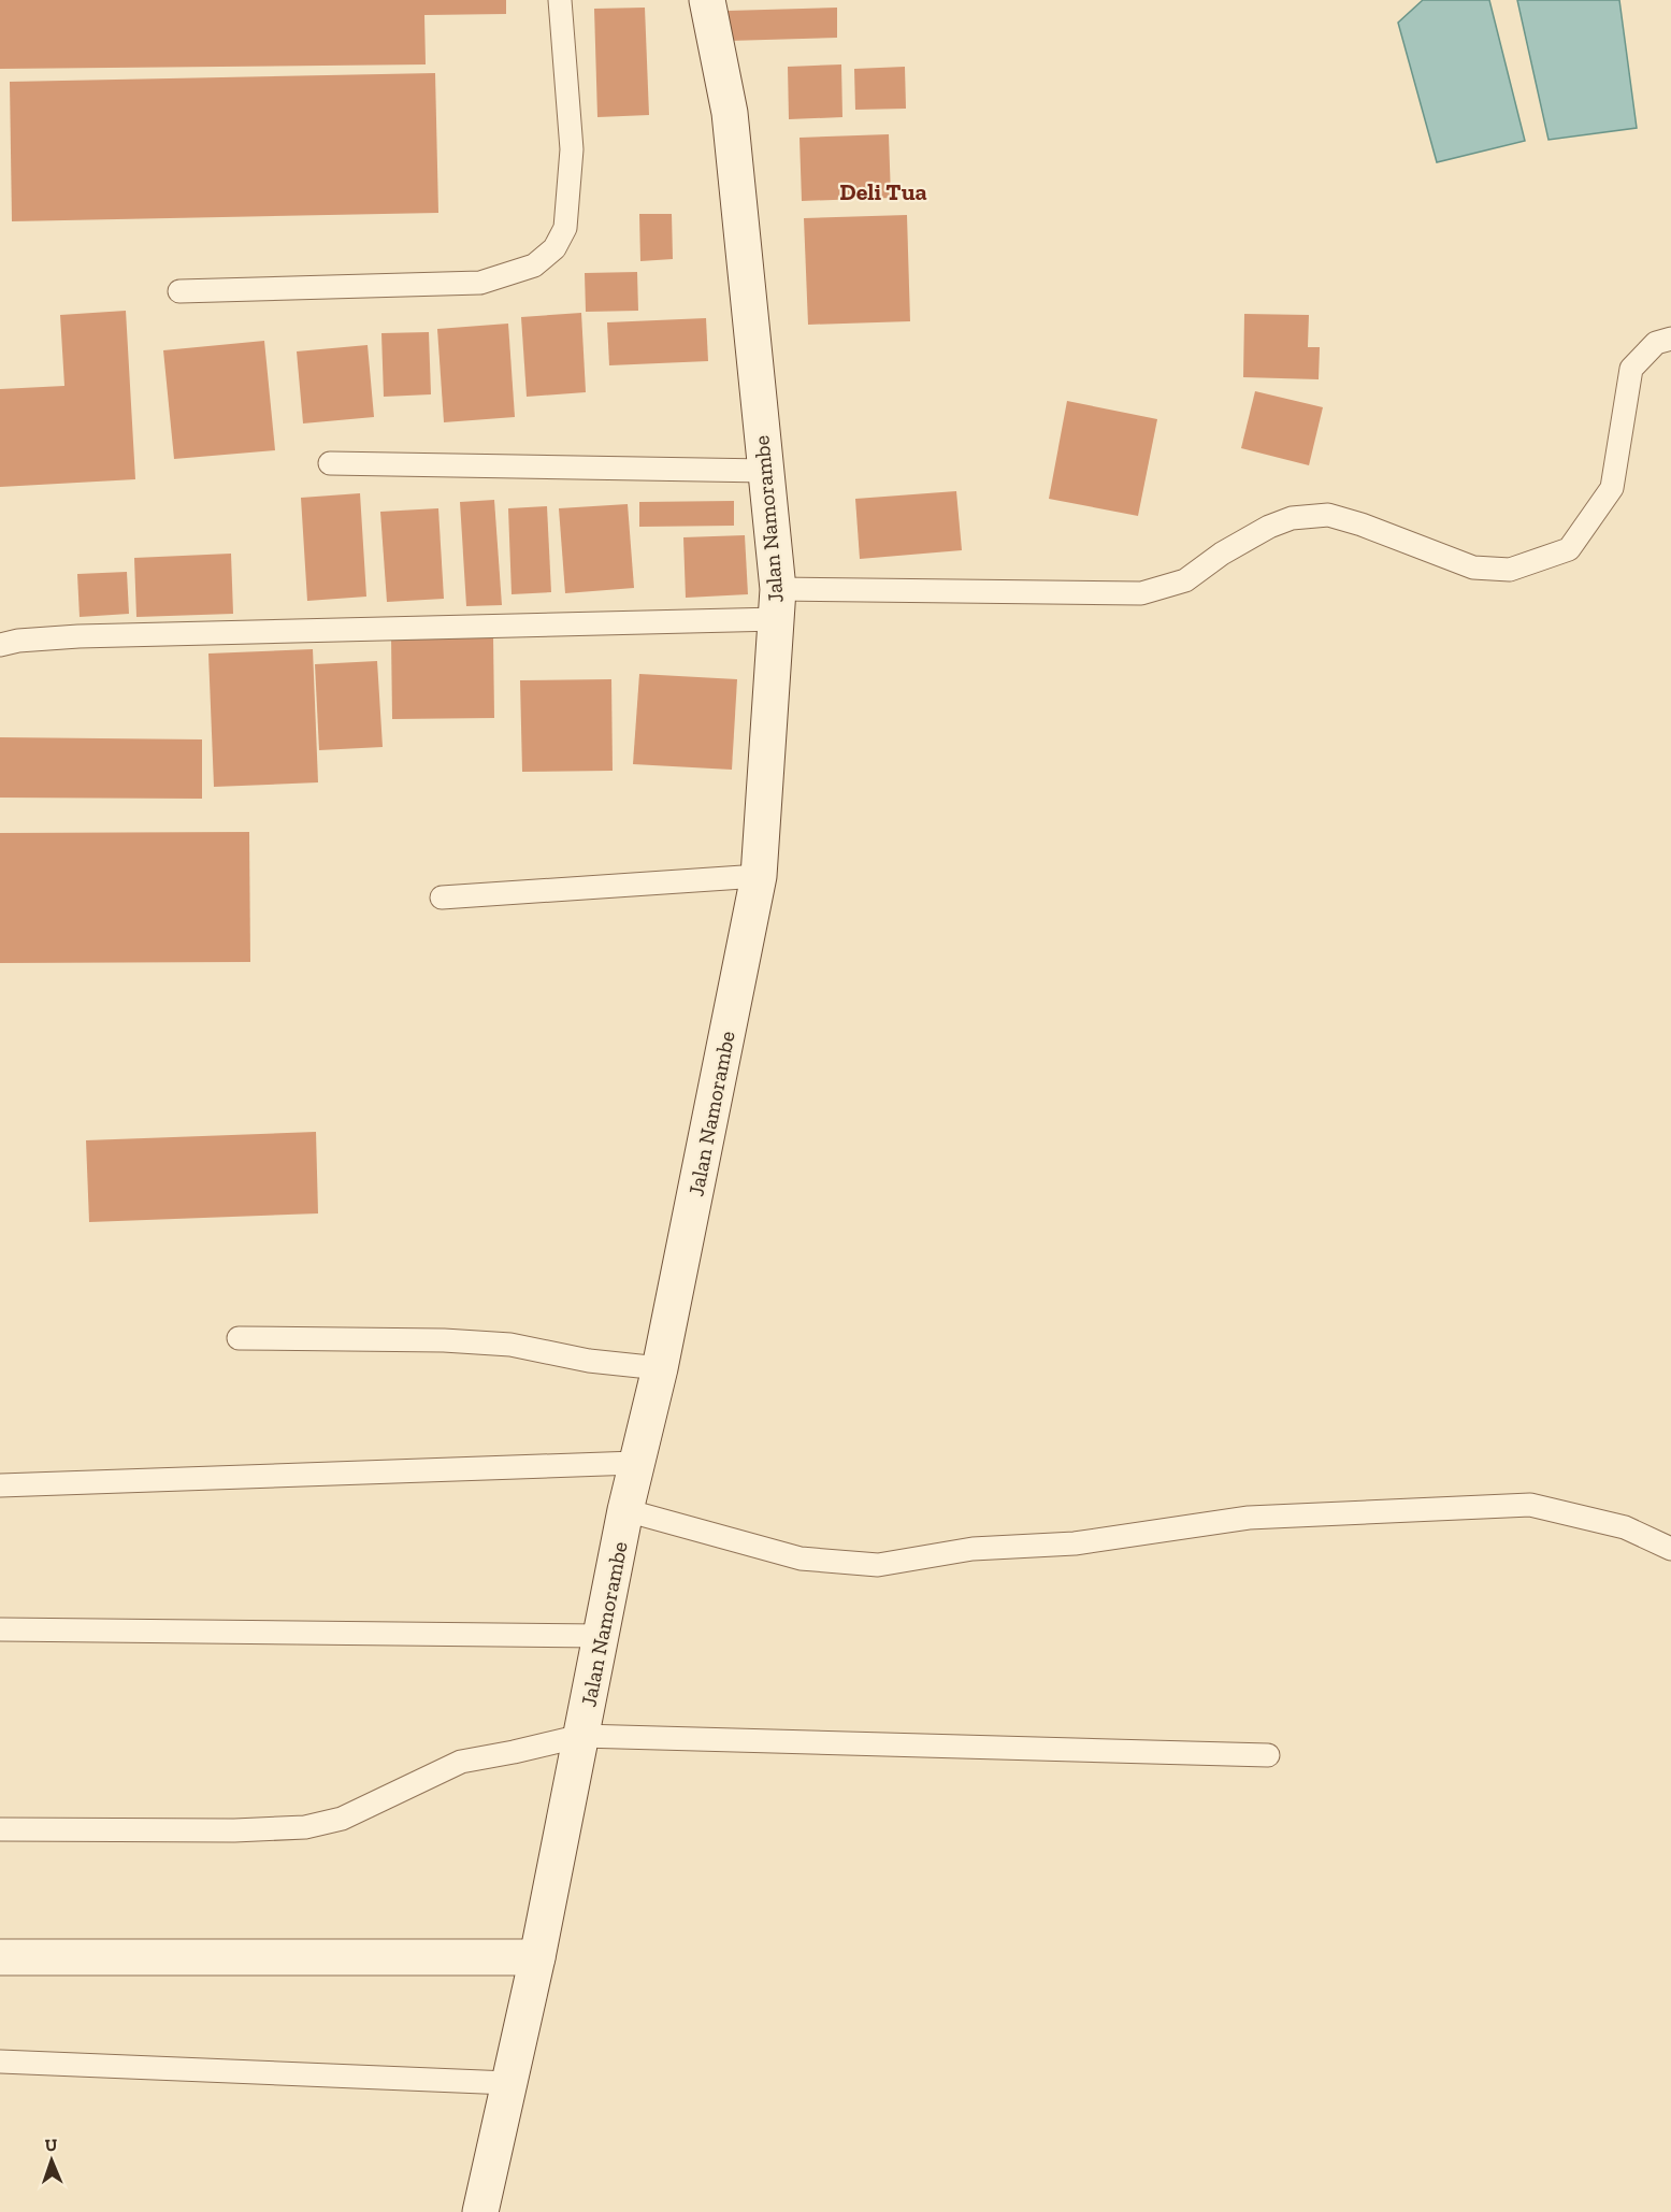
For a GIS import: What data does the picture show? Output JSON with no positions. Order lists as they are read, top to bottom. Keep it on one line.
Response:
{"streets":{"main road":["Jalan Namorambe"]},"districts":["Deli Tua"],"north":"top"}
